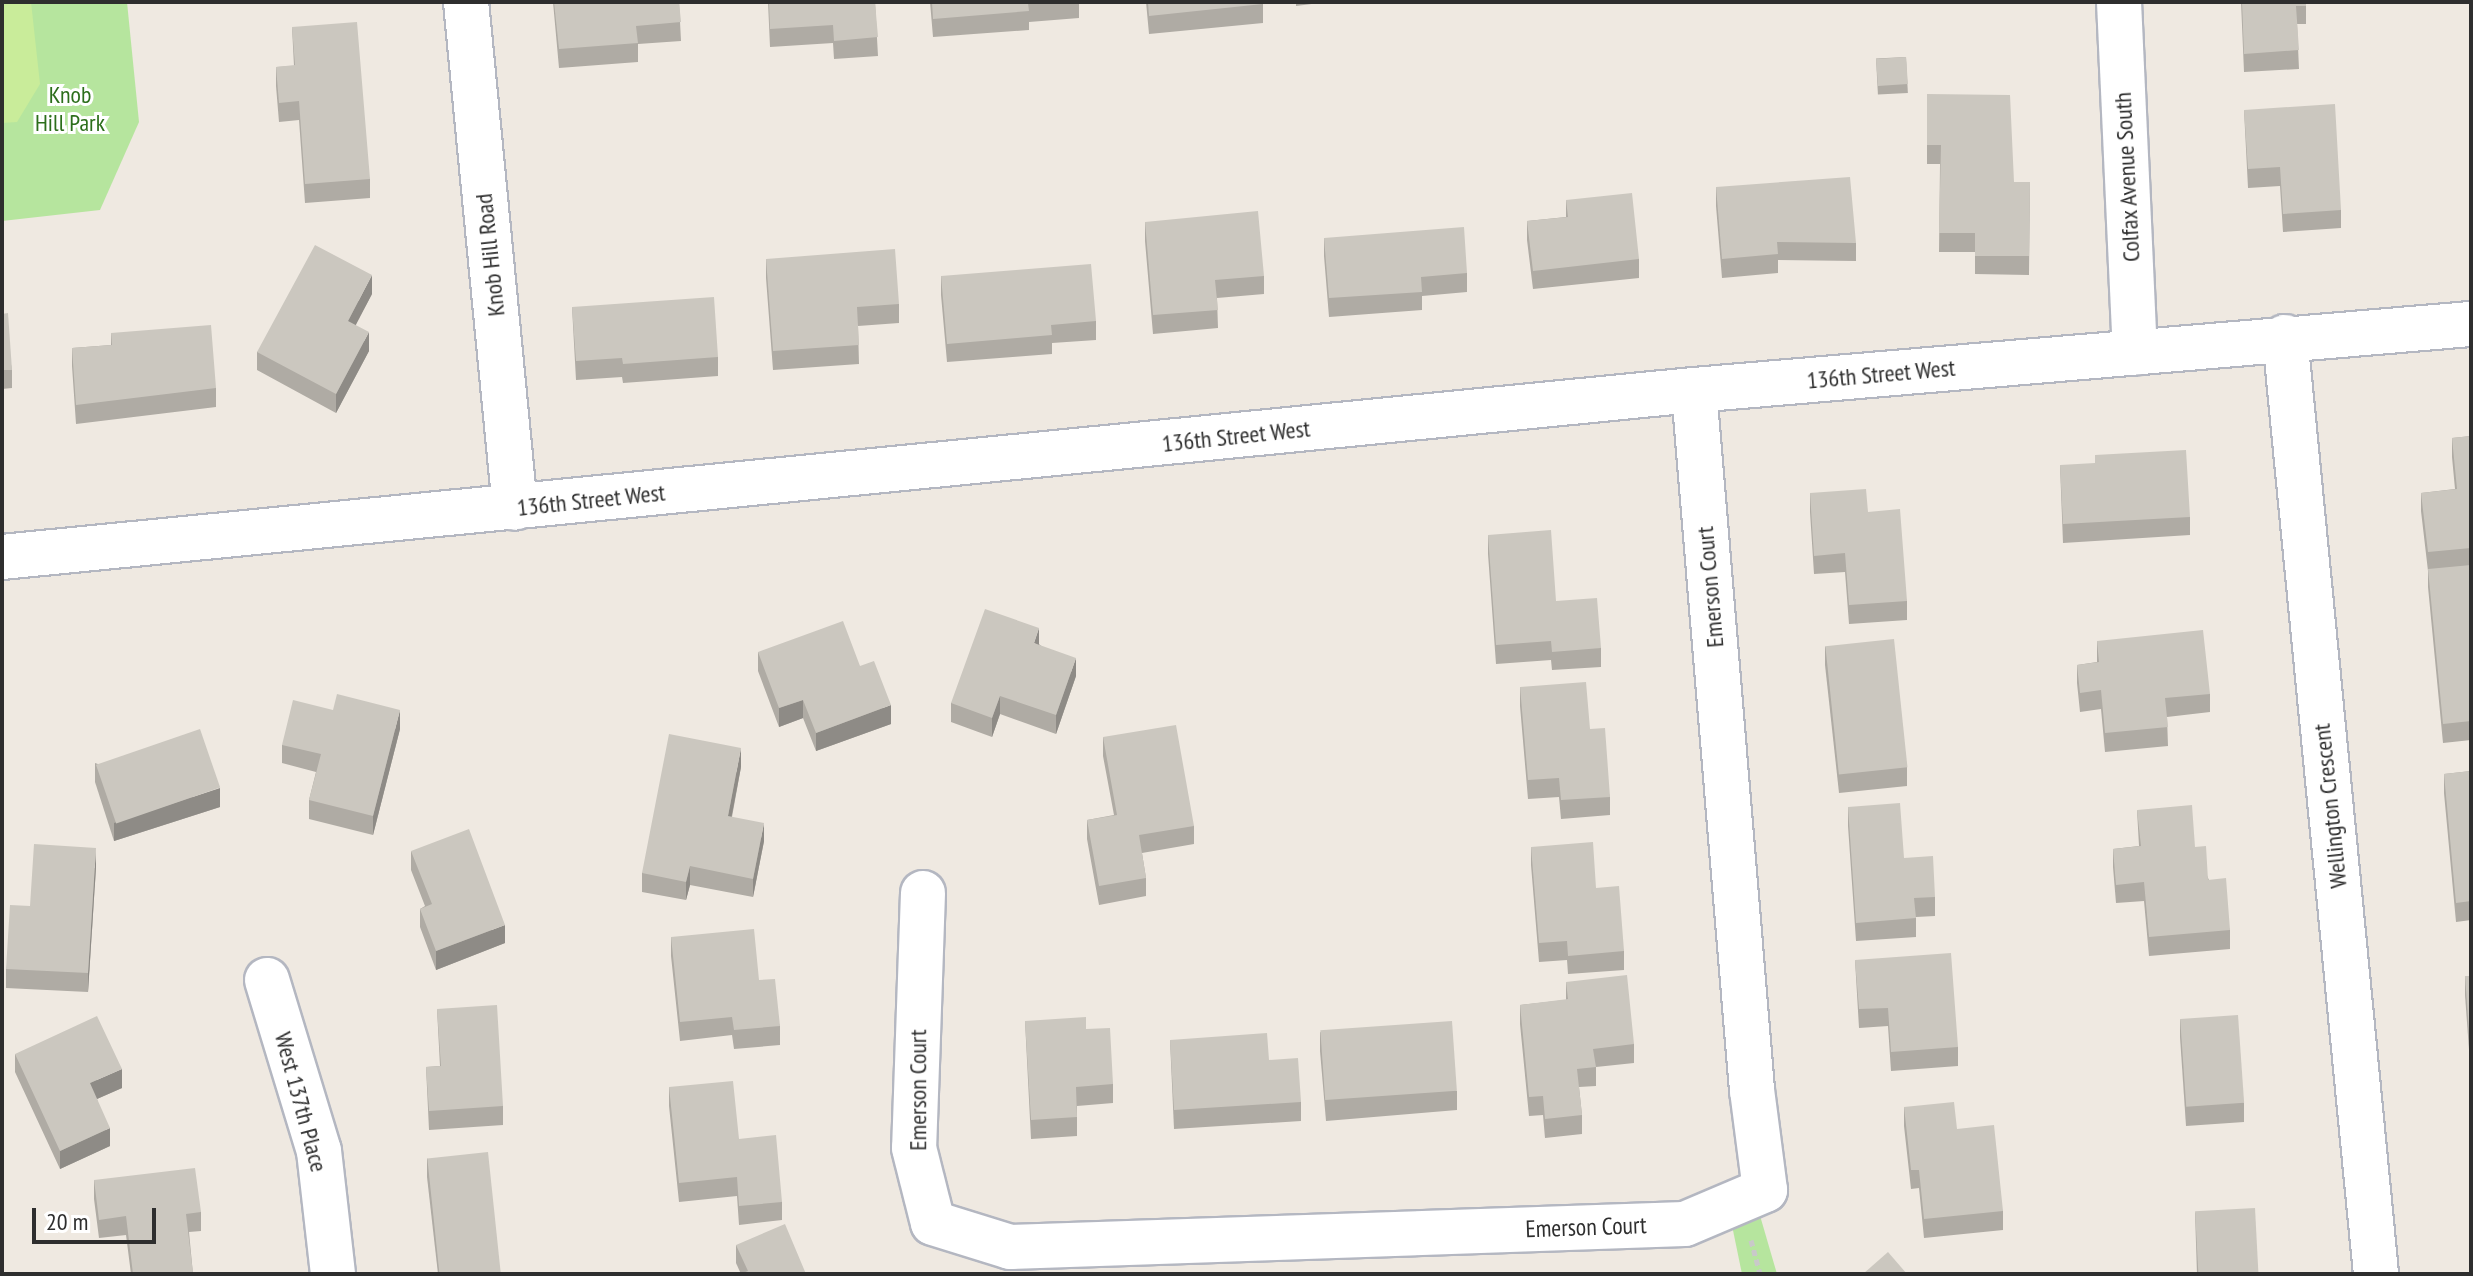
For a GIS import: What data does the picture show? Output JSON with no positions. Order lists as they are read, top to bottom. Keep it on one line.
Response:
{"streets":{"street":["Colfax Avenue South","Knob Hill Road","136th Street West","Emerson Court","Wellington Crescent","West 137th Place"]},"crossings":[["Colfax Avenue South","136th Street West"],["Knob Hill Road","136th Street West"],["136th Street West","Emerson Court"],["136th Street West","Wellington Crescent"]],"parks":["Knob Hill Park"],"scale_bar":"20 m"}
